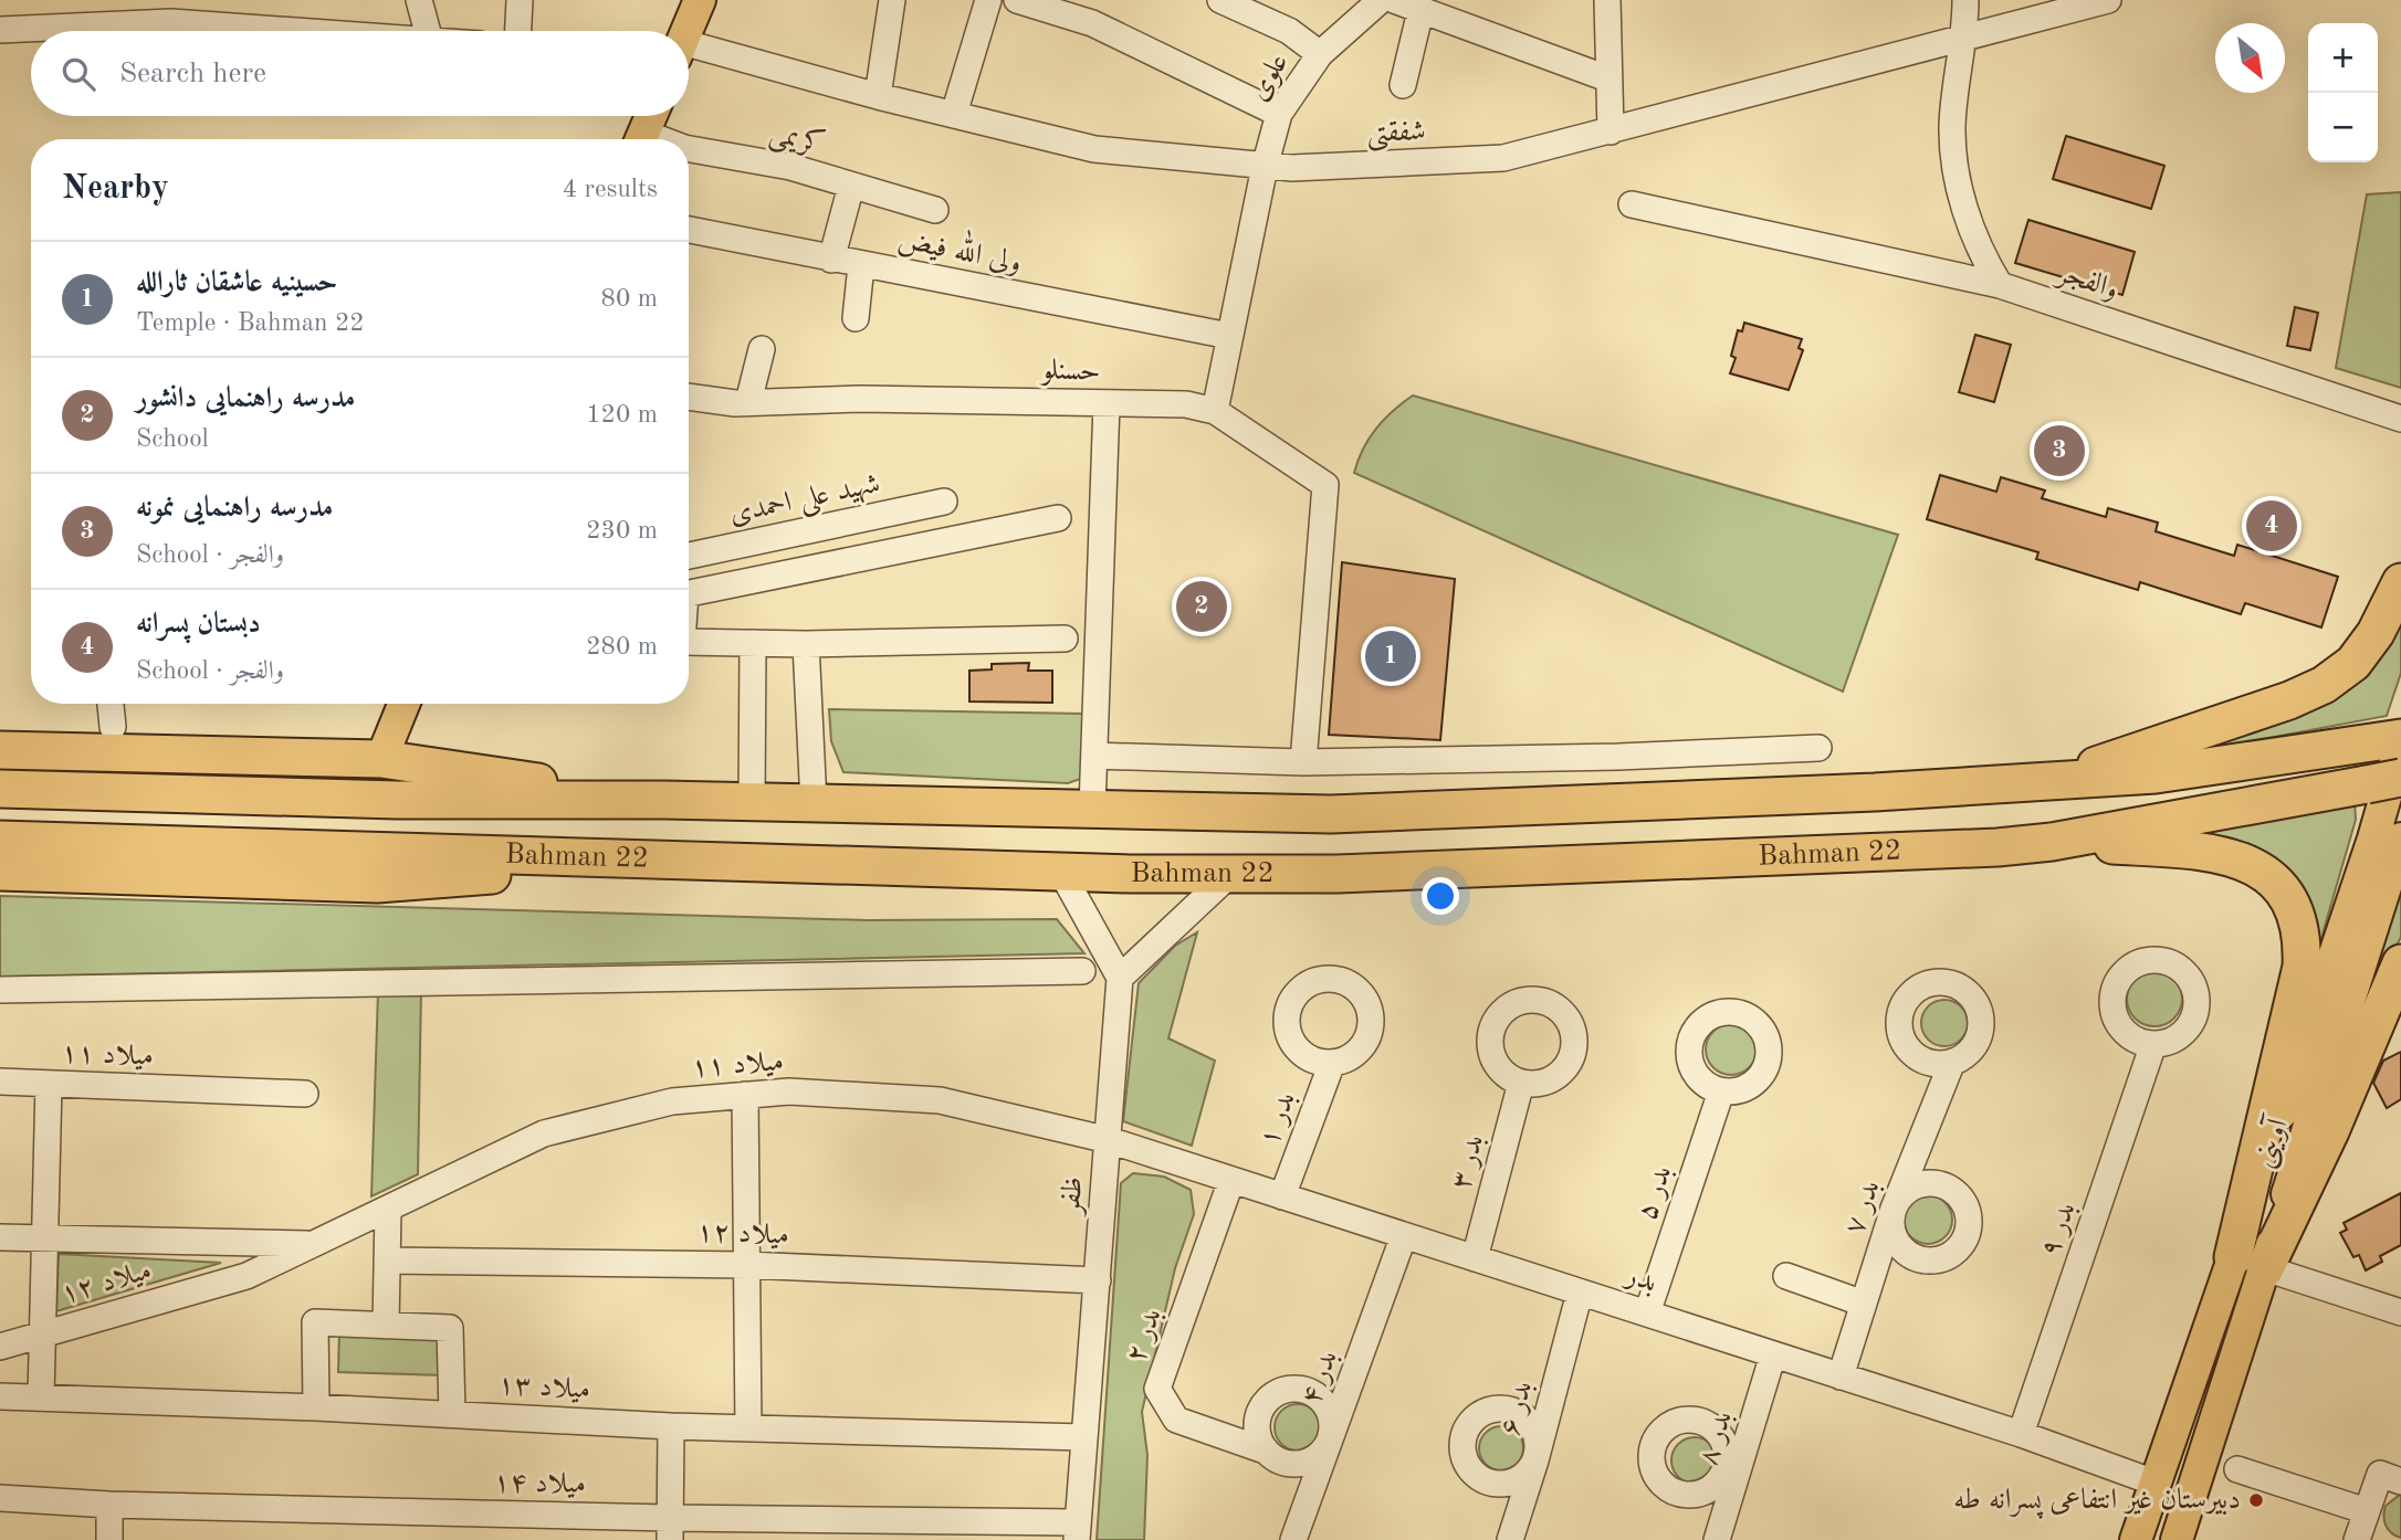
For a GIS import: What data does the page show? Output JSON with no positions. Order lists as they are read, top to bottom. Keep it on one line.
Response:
{"streets":{"highway":["Bahman 22"],"main road":["آوینی"],"street":["علوی","شفقتی","کریمی","ولی الله فیض","والفجر","حسنلو","شهید علی احمدی","میلاد ۱۱","بدر ۱","بدر ۳","بدر ۵","ظفر","بدر ۷","بدر ۹","میلاد ۱۲","بدر","بدر ۲","بدر ۴","میلاد ۱۳","بدر ۶","بدر ۸","میلاد ۱۴"]},"crossings":[["علوی","شفقتی"],["Bahman 22","آوینی"],["میلاد ۱۱","ظفر"],["میلاد ۱۱","میلاد ۱۲"],["میلاد ۱۱","بدر"],["بدر ۱","بدر"],["آوینی","بدر"],["بدر ۳","بدر"],["بدر ۵","بدر"],["ظفر","میلاد ۱۲"],["ظفر","بدر"],["ظفر","میلاد ۱۳"],["ظفر","میلاد ۱۴"],["بدر ۷","بدر"],["بدر ۹","بدر"],["بدر","بدر ۲"],["بدر","بدر ۴"],["بدر","بدر ۶"],["بدر","بدر ۸"],["بدر ۲","بدر ۴"]],"places":["دبیرستان غیر انتفاعی پسرانه طه"],"north":"bottom right","page":{"map_buttons":["+","−"],"search":"Search here","heading":["Nearby","4 results"],"list":[{"mark":"1","name":"حسینیه عاشقان ثارالله","note":"Temple · Bahman 22","value":"80 m"},{"mark":"2","name":"مدرسه راهنمایی دانشور","note":"School","value":"120 m"},{"mark":"3","name":"مدرسه راهنمایی نمونه","note":"School · والفجر","value":"230 m"},{"mark":"4","name":"دبستان پسرانه","note":"School · والفجر","value":"280 m"}],"pins":["3","4","2","1"]}}
